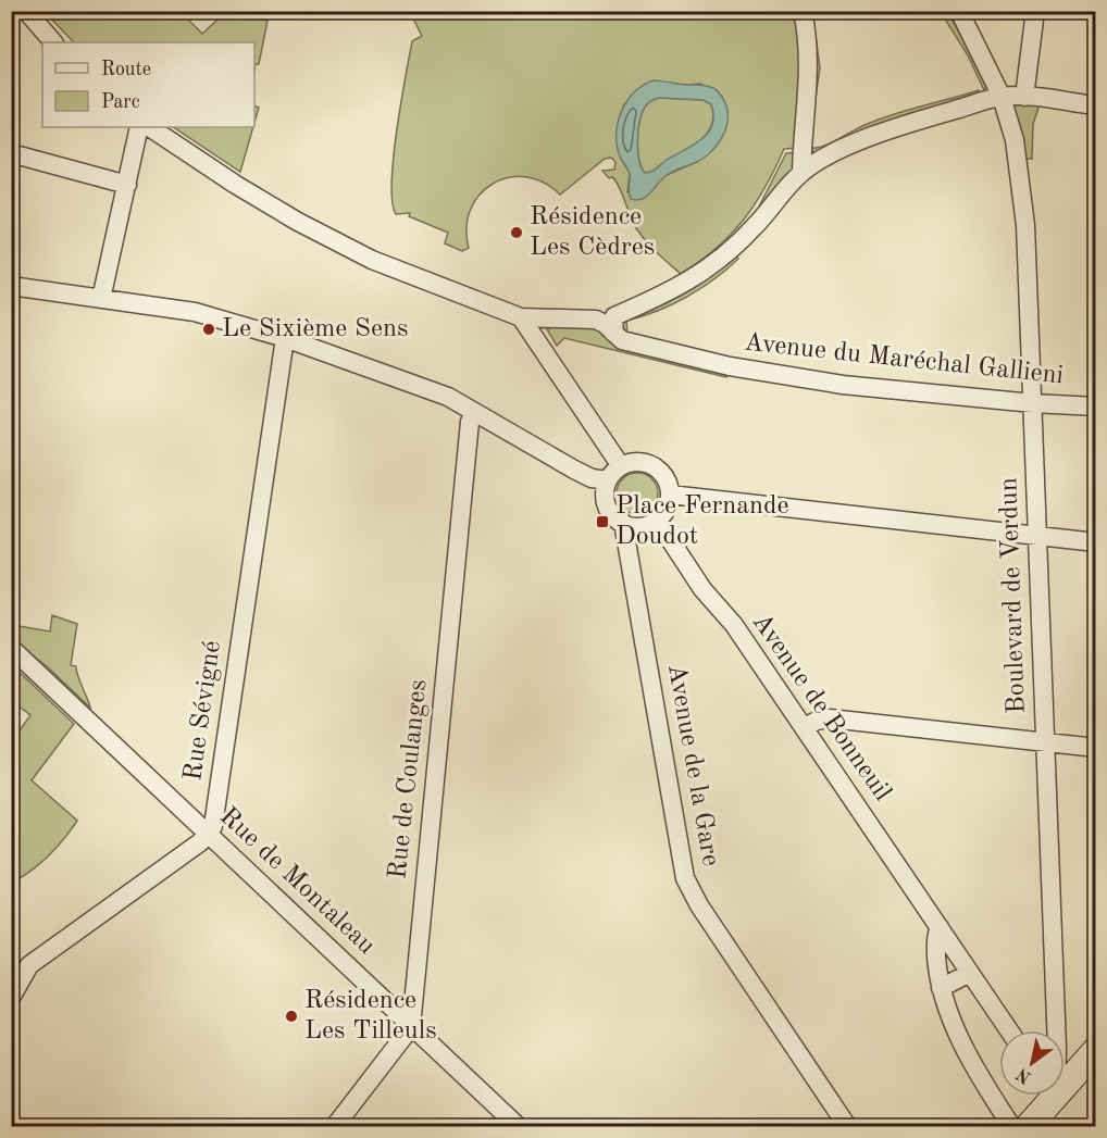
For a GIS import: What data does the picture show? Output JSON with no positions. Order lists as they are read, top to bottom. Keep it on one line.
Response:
{"streets":{"street":["Avenue du Maréchal Gallieni","Boulevard de Verdun","Avenue de Bonneuil","Rue Sévigné","Avenue de la Gare","Rue de Coulanges","Rue de Montaleau"]},"crossings":[["Avenue du Maréchal Gallieni","Boulevard de Verdun"],["Avenue de Bonneuil","Avenue de la Gare"],["Rue Sévigné","Rue de Montaleau"],["Rue de Coulanges","Rue de Montaleau"]],"places":{"other":["Résidence Les Cèdres","Le Sixième Sens","Résidence Les Tilleuls"],"transit":["Place Fernande Doudot"]},"legend":["Route","Parc"],"north":"bottom left"}
